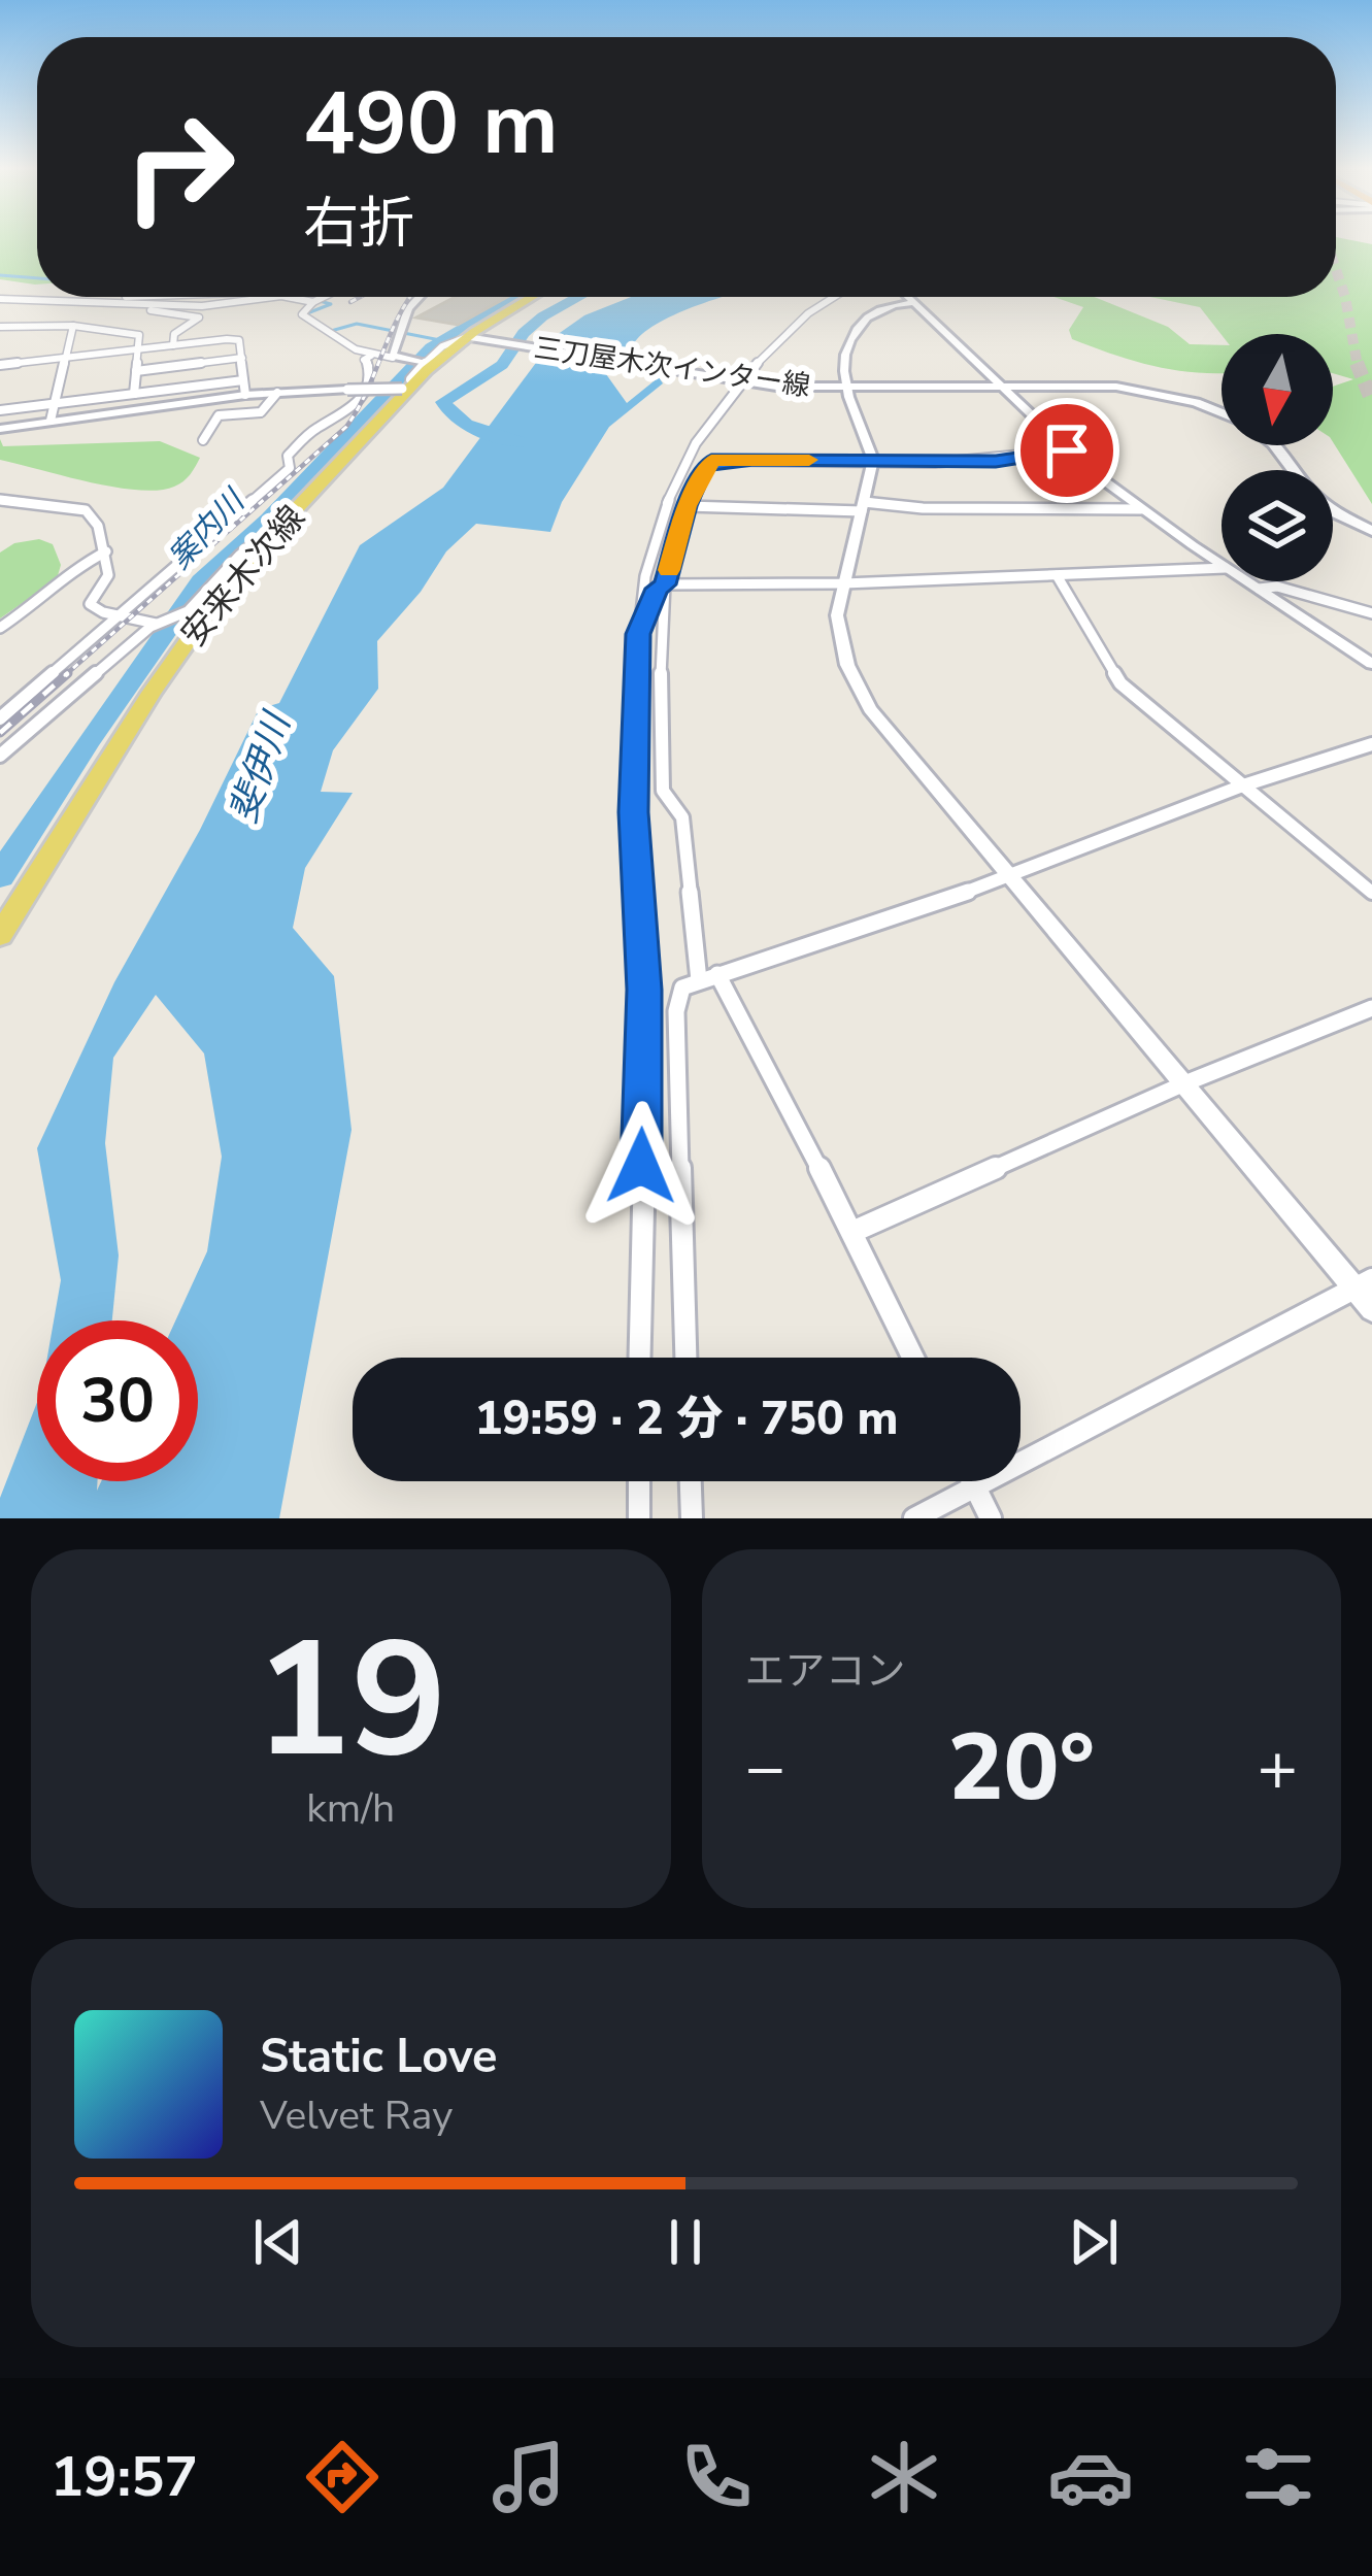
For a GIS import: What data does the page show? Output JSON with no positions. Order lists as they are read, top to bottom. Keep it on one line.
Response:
{"streets":{"main road":["三刀屋木次インター線","安来木次線"]},"crossings":[["三刀屋木次インター線","安来木次線"]],"water":["案内川","斐伊川"],"north":"bottom","page":{"turn":["490 m","右折"],"limit":"30","trip":"19:59 · 2 分 · 750 m","tile":[["19","km/h"],"エアコン"],"heat":["−","20°","+"],"song":["Static Love","Velvet Ray"],"tabs":"19:57"}}
